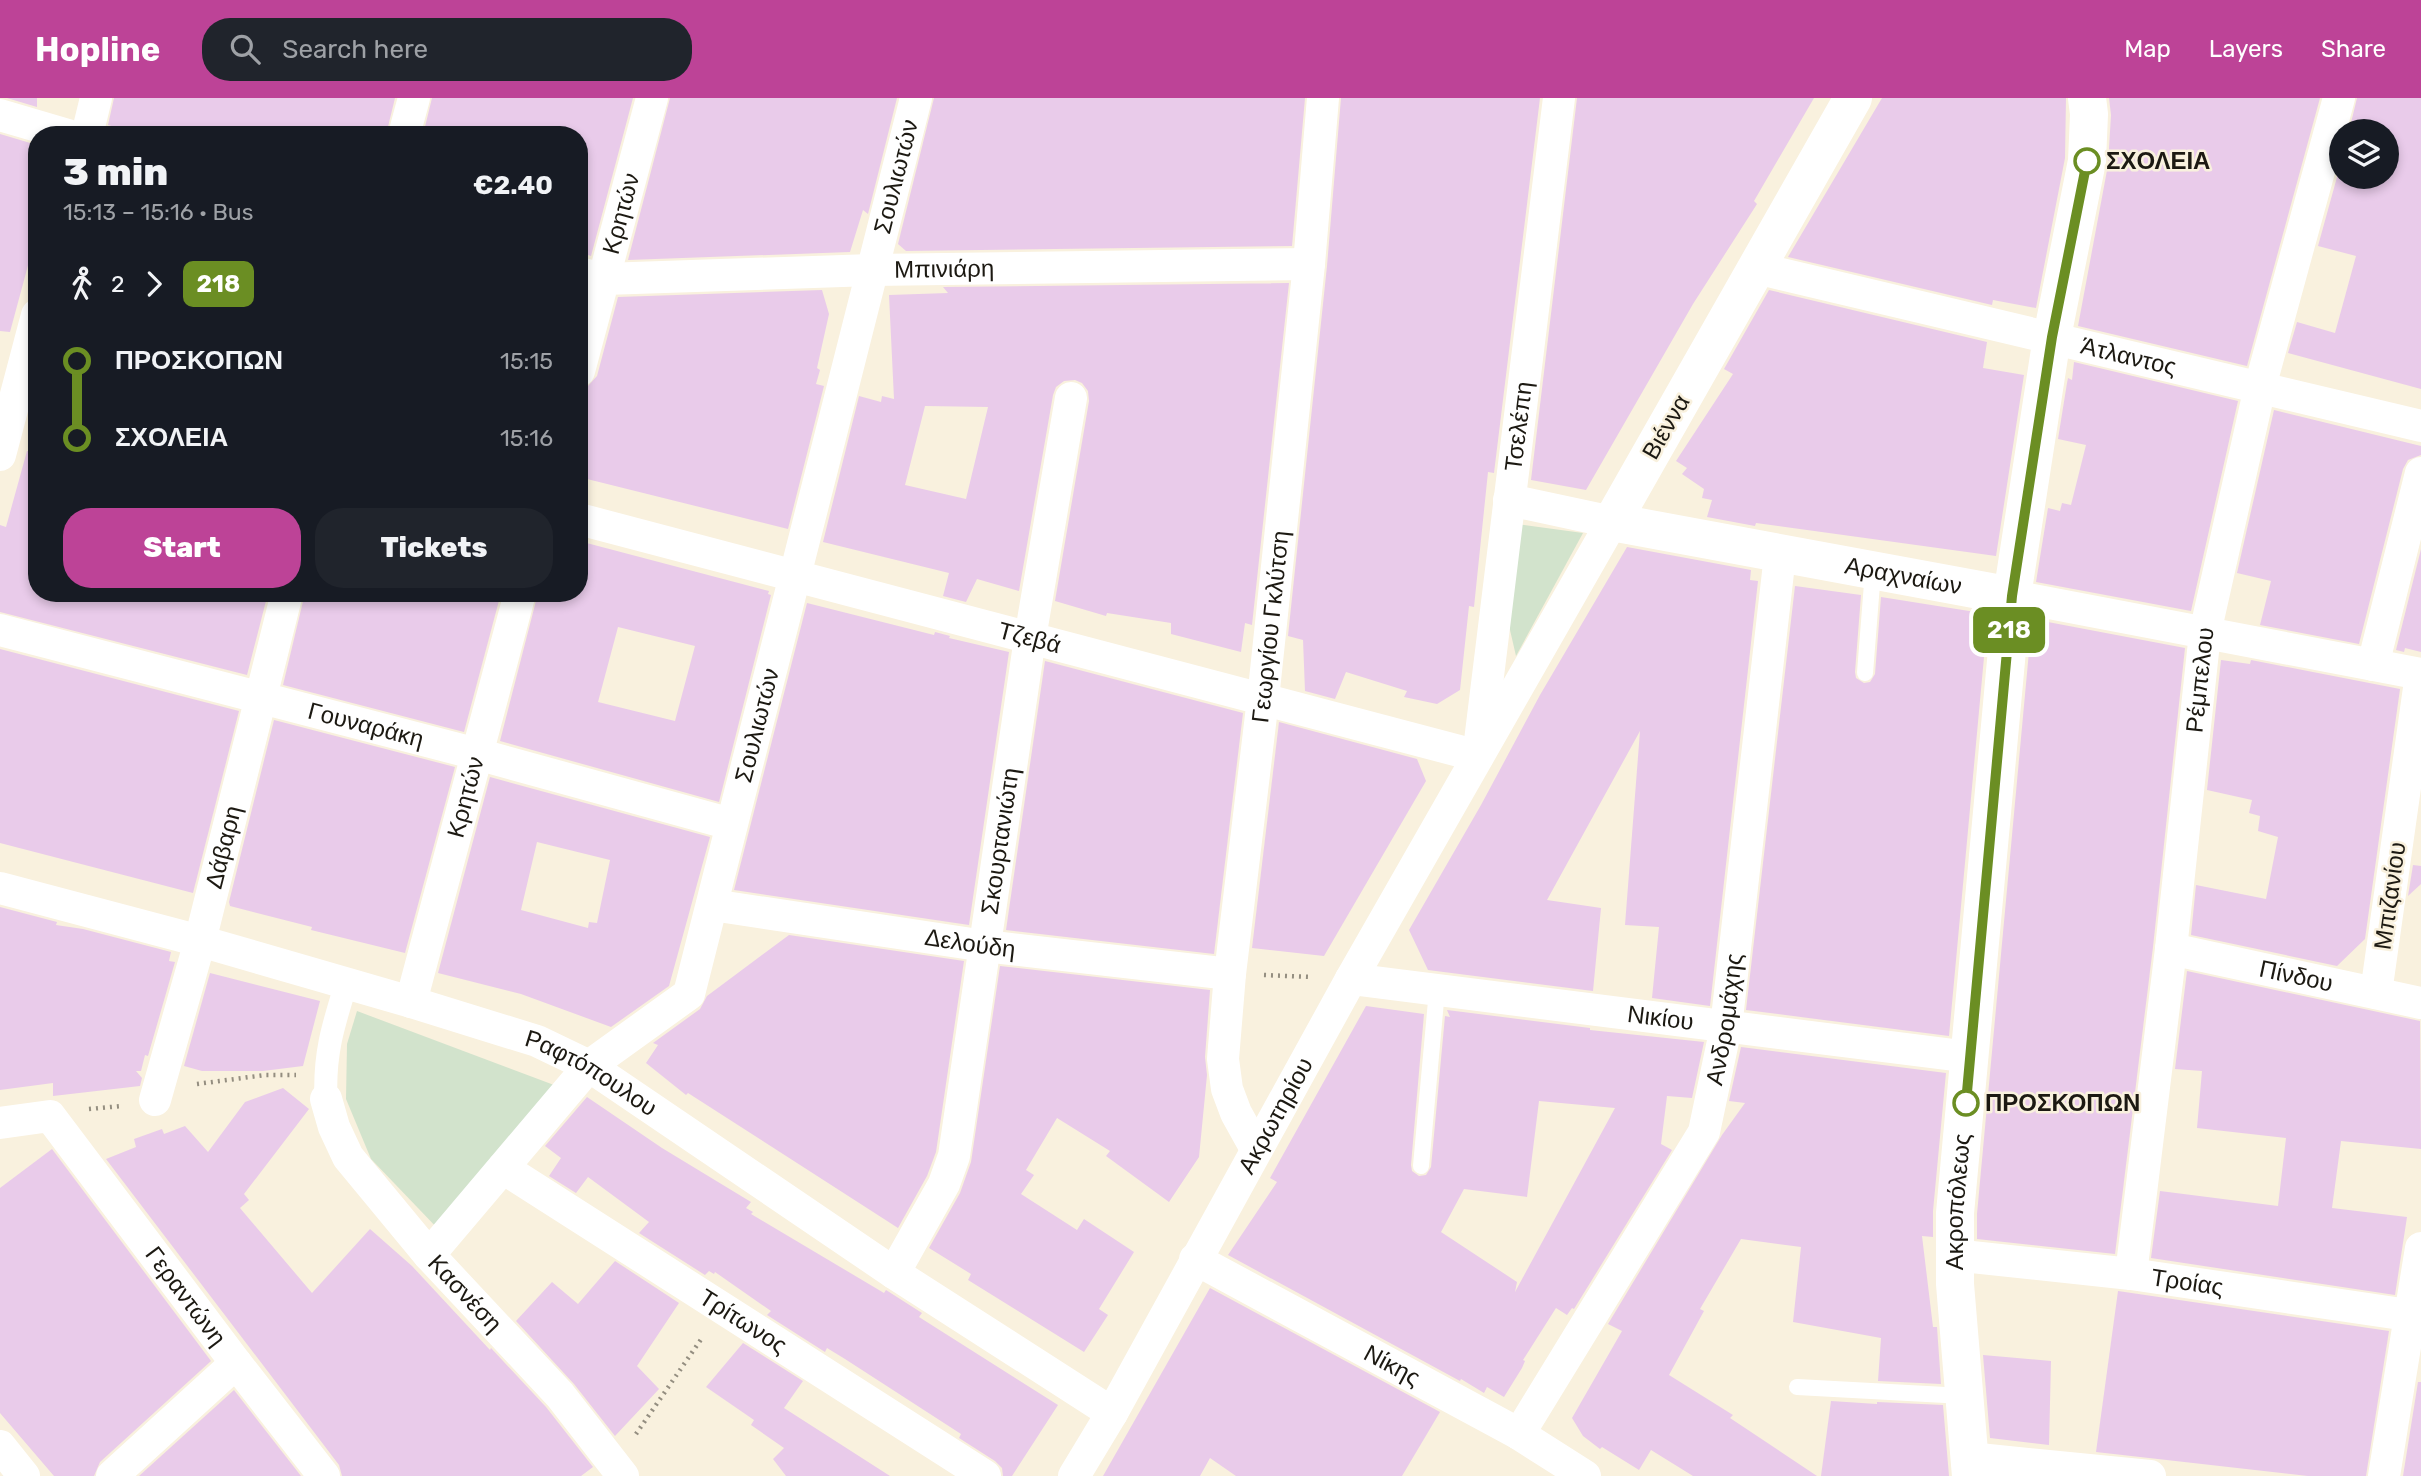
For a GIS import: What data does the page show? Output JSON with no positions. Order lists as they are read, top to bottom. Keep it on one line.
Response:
{"streets":{"street":["Σουλιωτών","Κρητών","Μπινιάρη","Άτλαντος","Τσελέπη","Βιέννα","Αραχναίων","Γεωργίου Γκλύτση","Τζεβά","Ρέμπελου","Γουναράκη","Σκουρτανιώτη","Δάβαρη","Μπιζανίου","Δελούδη","Πίνδου","Νικίου","Ανδρομάχης","Ραφτόπουλου","Ακρωτηρίου","Ακροπόλεως","Τροίας","Κασνέση","Γεραντώνη","Τρίτωνος","Νίκης"]},"crossings":[["Σουλιωτών","Μπινιάρη"],["Σουλιωτών","Τζεβά"],["Σουλιωτών","Γουναράκη"],["Σουλιωτών","Δελούδη"],["Σουλιωτών","Ραφτόπουλου"],["Σουλιωτών","Κασνέση"],["Σουλιωτών","Τρίτωνος"],["Κρητών","Μπινιάρη"],["Κρητών","Γουναράκη"],["Κρητών","Ραφτόπουλου"],["Μπινιάρη","Γεωργίου Γκλύτση"],["Άτλαντος","Βιέννα"],["Άτλαντος","Ρέμπελου"],["Άτλαντος","Ακροπόλεως"],["Τσελέπη","Βιέννα"],["Τσελέπη","Αραχναίων"],["Τσελέπη","Τζεβά"],["Τσελέπη","Ακρωτηρίου"],["Βιέννα","Αραχναίων"],["Βιέννα","Τζεβά"],["Βιέννα","Ακρωτηρίου"],["Αραχναίων","Ρέμπελου"],["Αραχναίων","Μπιζανίου"],["Αραχναίων","Ανδρομάχης"],["Αραχναίων","Ακροπόλεως"],["Γεωργίου Γκλύτση","Τζεβά"],["Γεωργίου Γκλύτση","Δελούδη"],["Γεωργίου Γκλύτση","Ακρωτηρίου"],["Τζεβά","Σκουρτανιώτη"],["Τζεβά","Ακρωτηρίου"],["Ρέμπελου","Πίνδου"],["Ρέμπελου","Τροίας"],["Γουναράκη","Δάβαρη"],["Σκουρτανιώτη","Δελούδη"],["Σκουρτανιώτη","Ραφτόπουλου"],["Δάβαρη","Ραφτόπουλου"],["Μπιζανίου","Πίνδου"],["Νικίου","Ανδρομάχης"],["Νικίου","Ακρωτηρίου"],["Νικίου","Ακροπόλεως"],["Ανδρομάχης","Νίκης"],["Ραφτόπουλου","Ακρωτηρίου"],["Ακρωτηρίου","Νίκης"],["Ακροπόλεως","Τροίας"]],"places":["ΣΧΟΛΕΙΑ","ΠΡΟΣΚΟΠΩΝ"],"lines":["bus line 218"],"page":{"header":"Hopline","search":"Search here","nav":["Map","Layers","Share"],"on_map":"218","heading":["3 min","15:13 – 15:16 · Bus","€2.40"],"legs":["2","218"],"list":[{"name":"ΠΡΟΣΚΟΠΩΝ","value":"15:15"},{"name":"ΣΧΟΛΕΙΑ","value":"15:16"}],"buttons":["Start","Tickets"]}}
